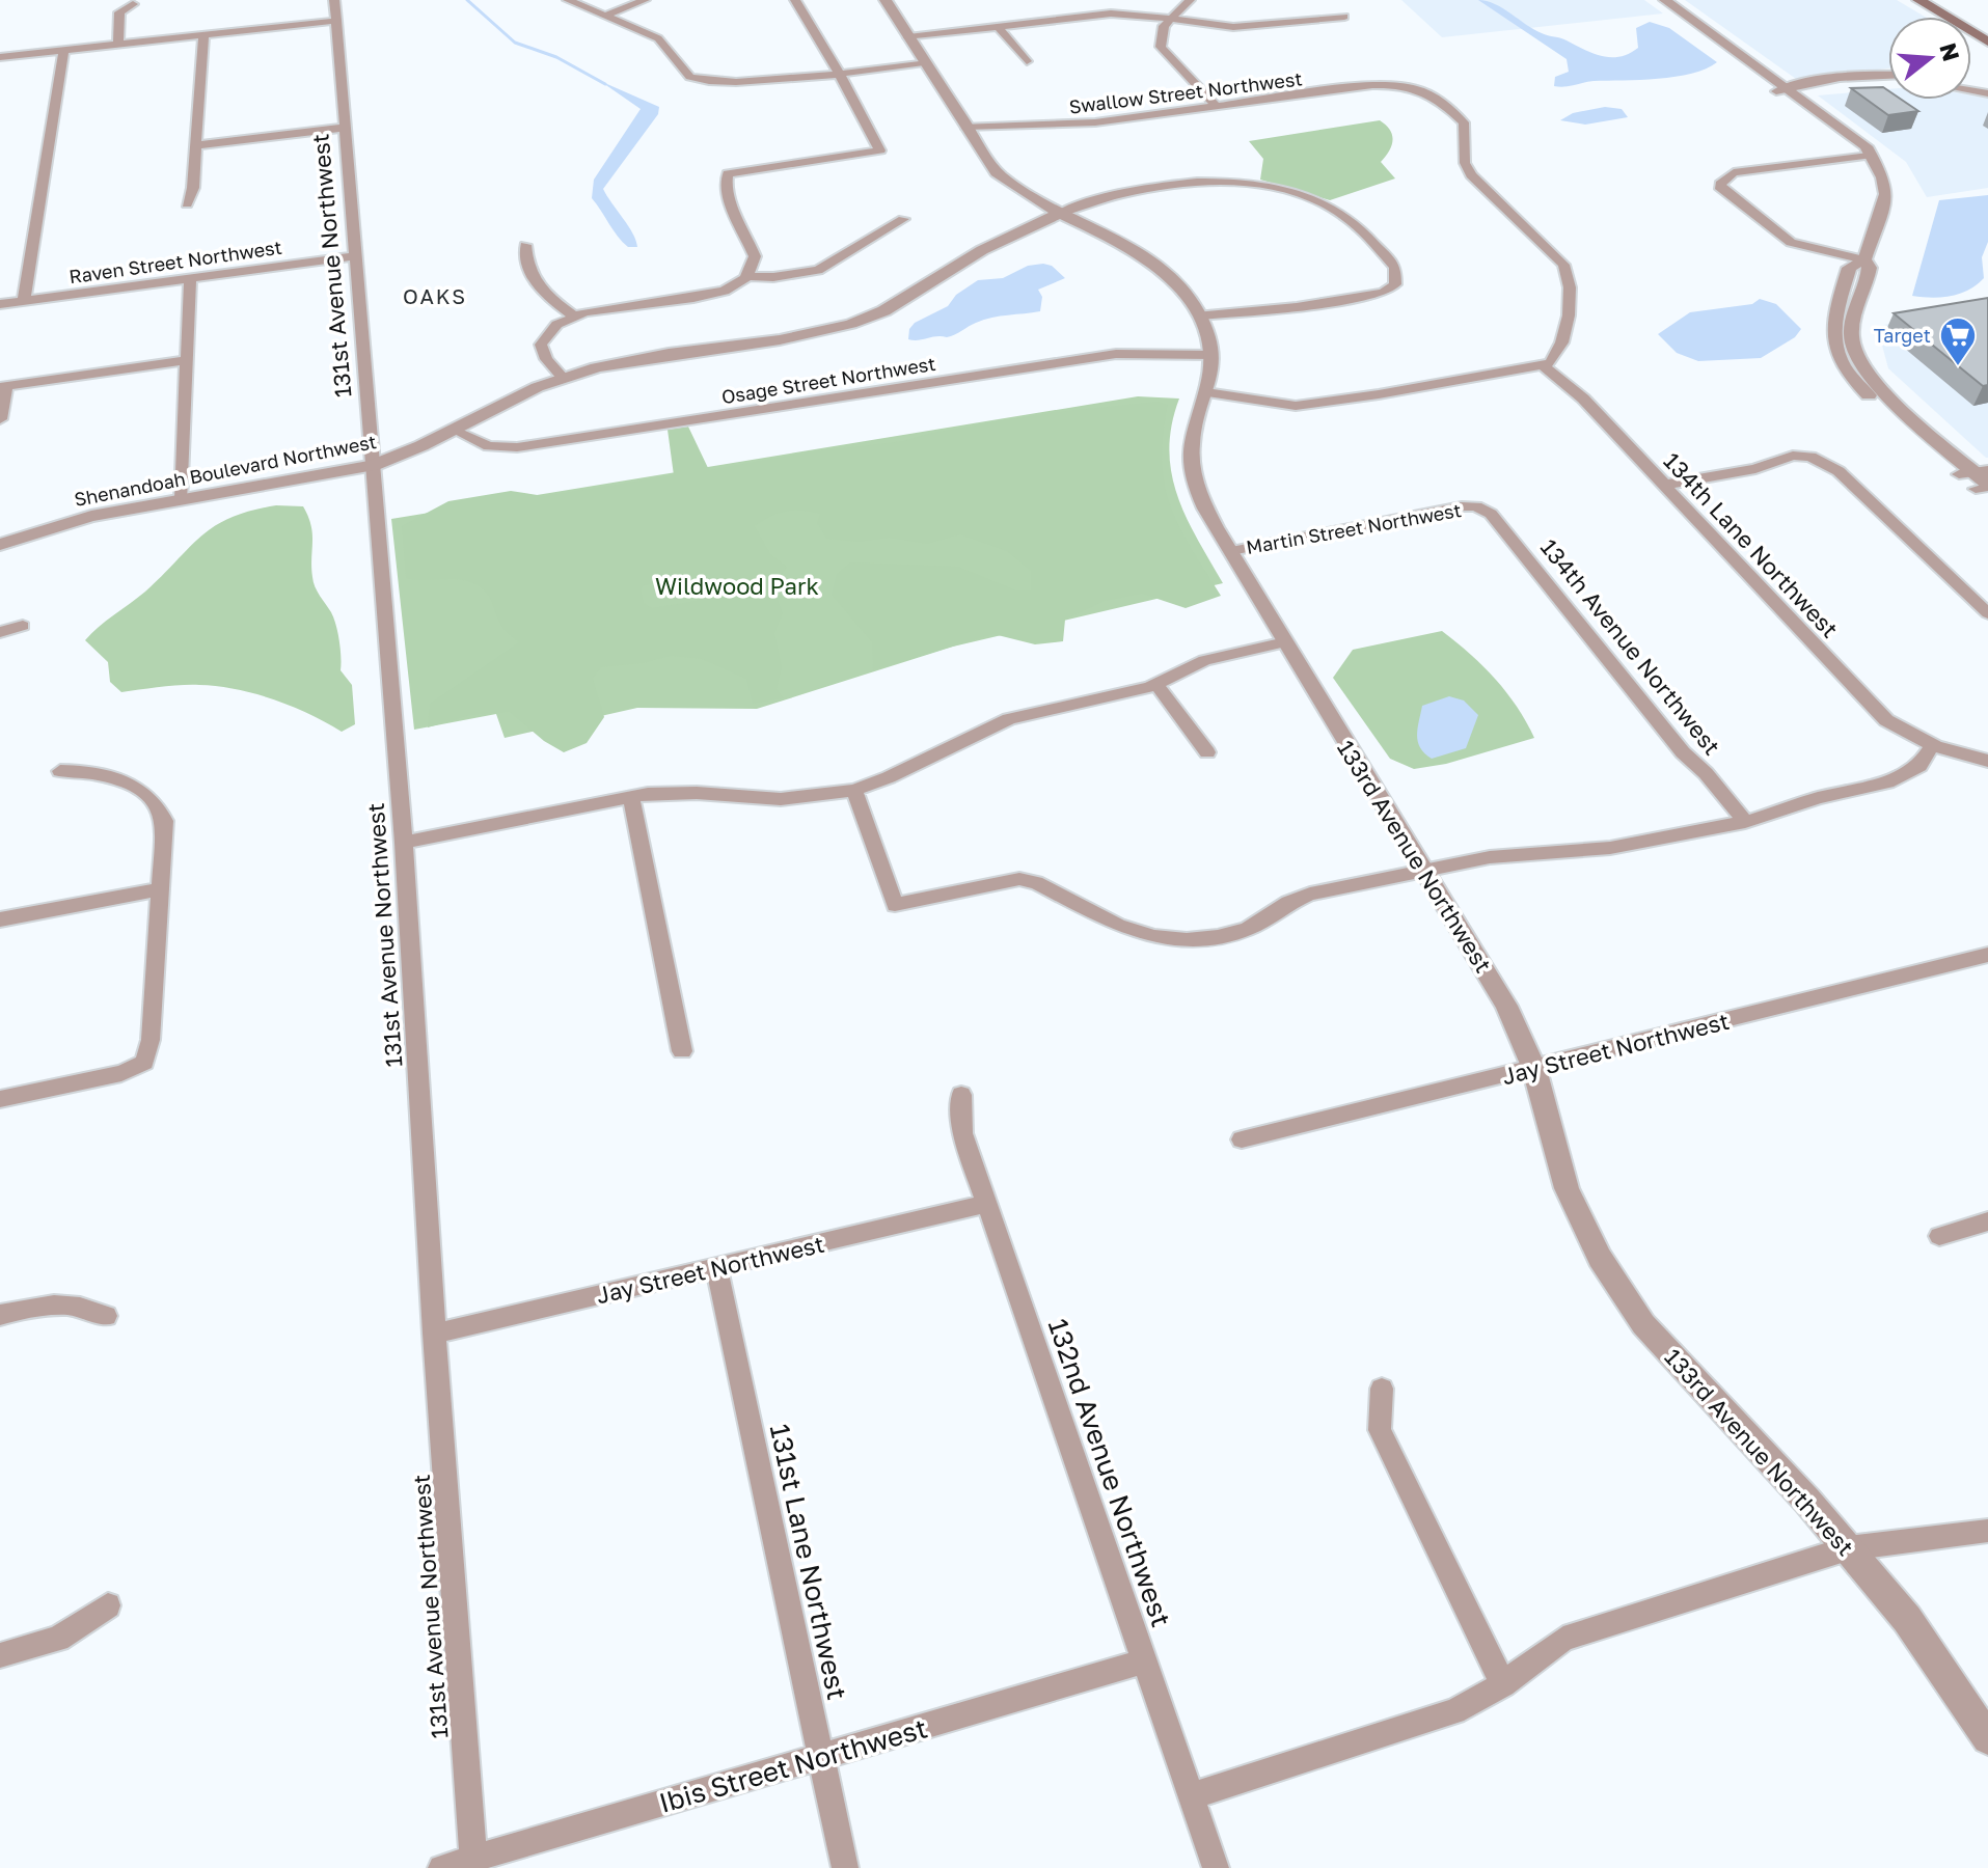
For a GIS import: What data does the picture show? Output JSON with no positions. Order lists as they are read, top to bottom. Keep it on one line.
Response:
{"streets":{"street":["Swallow Street Northwest","Raven Street Northwest","131st Avenue Northwest","Osage Street Northwest","Shenandoah Boulevard Northwest","Martin Street Northwest","134th Lane Northwest","134th Avenue Northwest","133rd Avenue Northwest","Jay Street Northwest","132nd Avenue Northwest","131st Lane Northwest","Ibis Street Northwest"]},"crossings":[["Swallow Street Northwest","134th Lane Northwest"],["Swallow Street Northwest","133rd Avenue Northwest"],["Raven Street Northwest","131st Avenue Northwest"],["131st Avenue Northwest","Shenandoah Boulevard Northwest"],["131st Avenue Northwest","Jay Street Northwest"],["131st Avenue Northwest","Ibis Street Northwest"],["Osage Street Northwest","Shenandoah Boulevard Northwest"],["Osage Street Northwest","133rd Avenue Northwest"],["Shenandoah Boulevard Northwest","133rd Avenue Northwest"],["Martin Street Northwest","134th Avenue Northwest"],["Martin Street Northwest","133rd Avenue Northwest"],["133rd Avenue Northwest","Jay Street Northwest"],["Jay Street Northwest","132nd Avenue Northwest"],["Jay Street Northwest","131st Lane Northwest"],["132nd Avenue Northwest","Ibis Street Northwest"],["131st Lane Northwest","Ibis Street Northwest"]],"districts":["OAKS"],"parks":["Wildwood Park"],"places":{"supermarket":["Target"]},"north":"right"}
